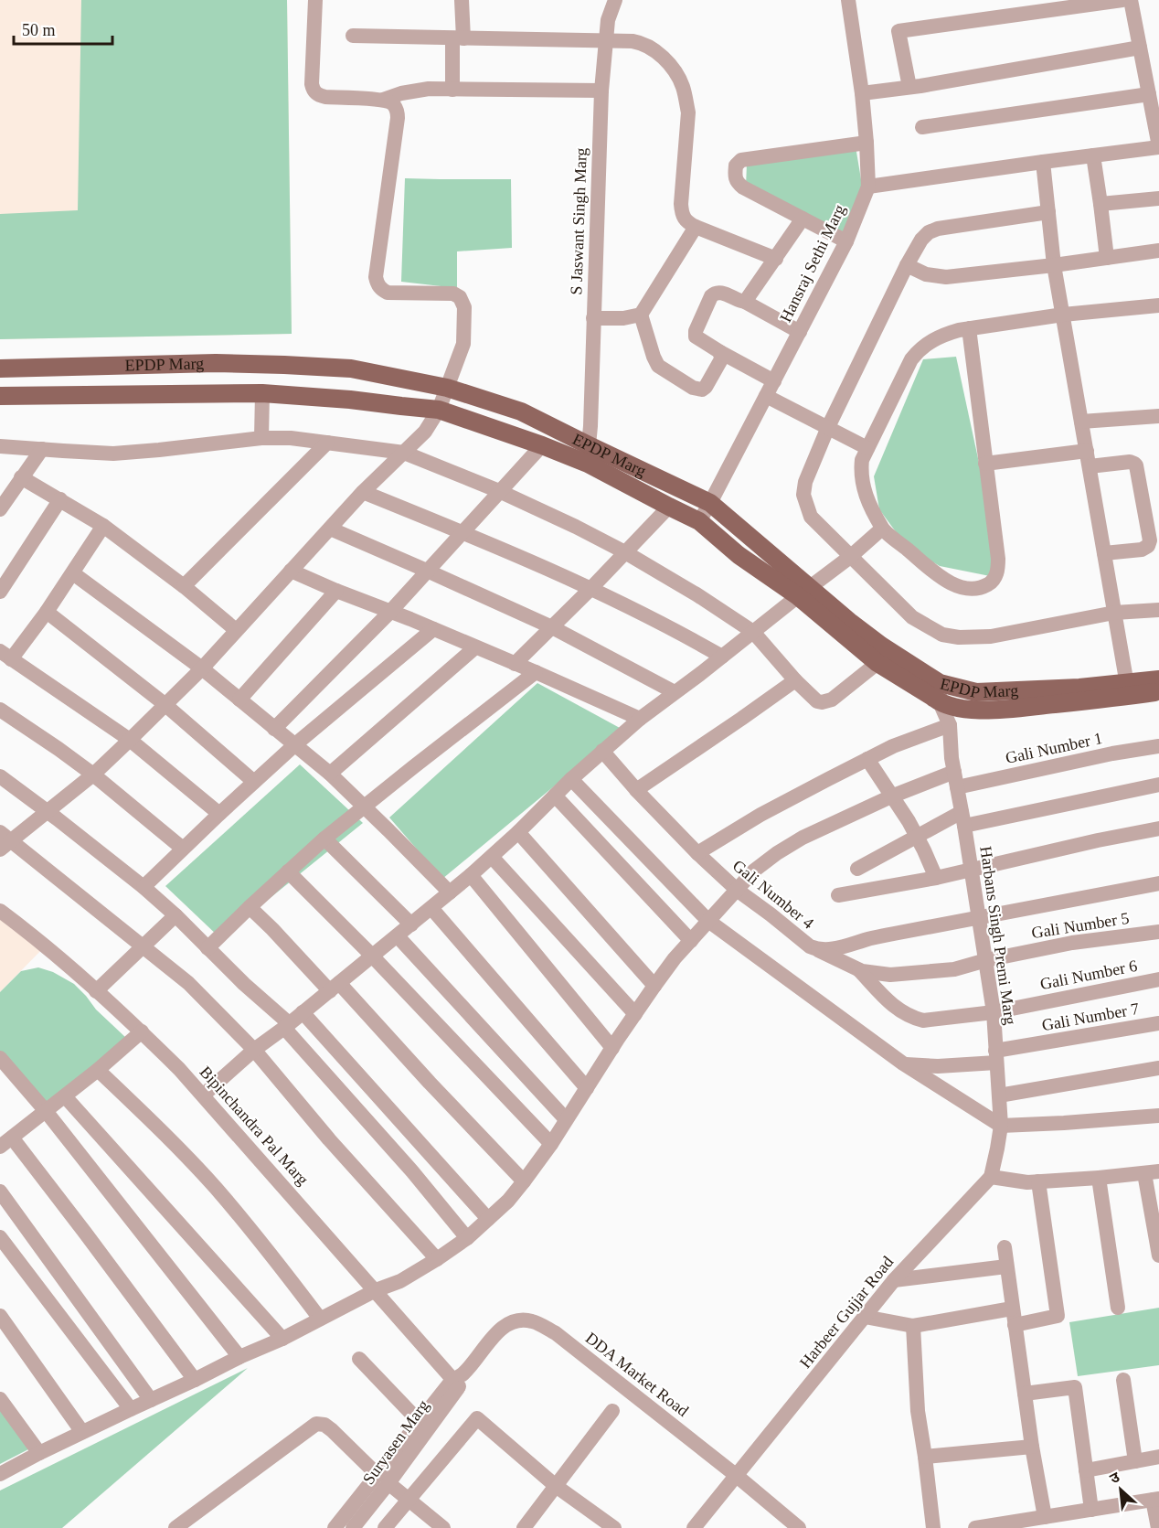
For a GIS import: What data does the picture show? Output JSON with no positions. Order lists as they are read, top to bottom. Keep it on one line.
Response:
{"streets":{"main road":["EPDP Marg"],"street":["S Jaswant Singh Marg","Hansraj Sethi Marg","Gali Number 1","Gali Number 4","Gali Number 5","Harbans Singh Premi Marg","Gali Number 6","Gali Number 7","Bipinchandra Pal Marg","Harbeer Gujjar Road","DDA Market Road","Suryasen Marg"]},"crossings":[["S Jaswant Singh Marg","EPDP Marg"],["Hansraj Sethi Marg","EPDP Marg"],["EPDP Marg","Harbans Singh Premi Marg"],["Gali Number 1","Harbans Singh Premi Marg"],["Gali Number 4","Gali Number 5"],["Gali Number 4","Harbans Singh Premi Marg"],["Gali Number 5","Harbans Singh Premi Marg"],["Gali Number 5","Gali Number 6"],["Harbans Singh Premi Marg","Gali Number 6"],["Harbans Singh Premi Marg","Gali Number 7"],["Harbans Singh Premi Marg","Harbeer Gujjar Road"],["Bipinchandra Pal Marg","DDA Market Road"],["Bipinchandra Pal Marg","Suryasen Marg"],["Harbeer Gujjar Road","DDA Market Road"],["DDA Market Road","Suryasen Marg"]],"scale_bar":"50 m","north":"top left"}
